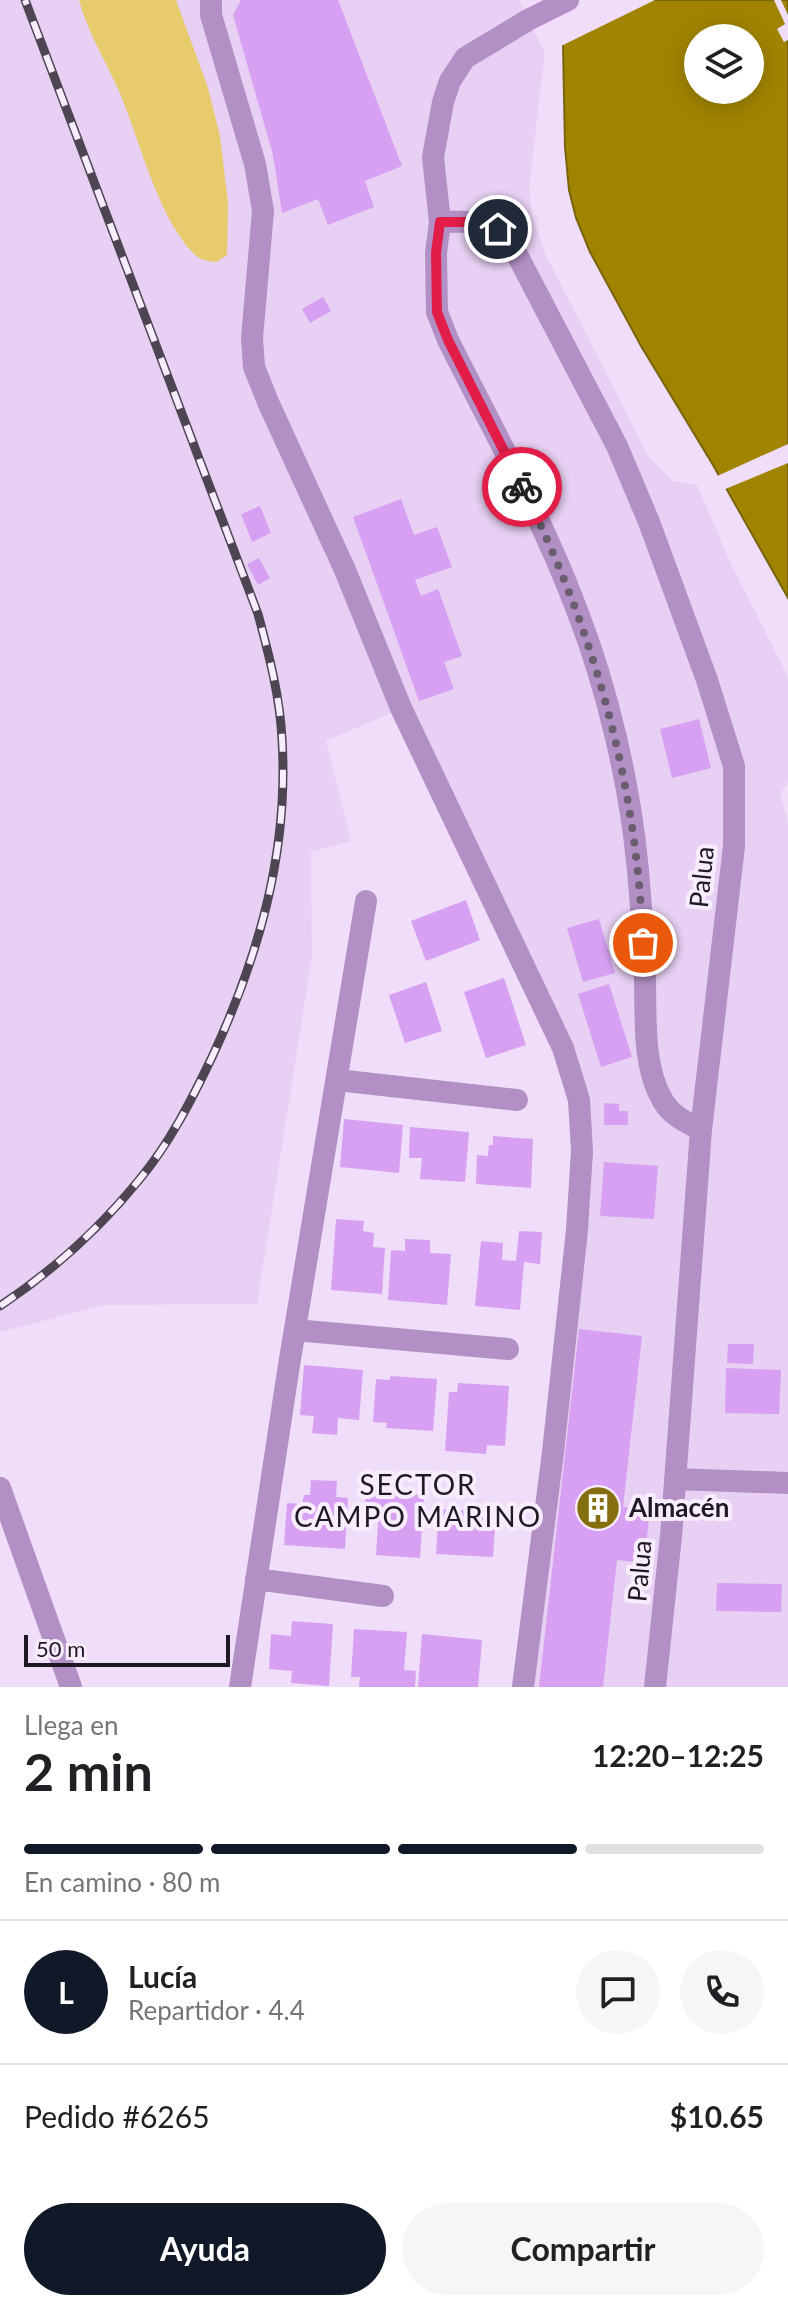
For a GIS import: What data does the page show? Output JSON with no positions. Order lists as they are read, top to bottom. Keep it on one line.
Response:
{"streets":{"street":["Palua"]},"districts":["SECTOR CAMPO MARINO"],"places":{"building":["Almacén"]},"scale_bar":"50 m","page":{"scale":"50 m","heading":["2 min","Llega en","12:20–12:25"],"panel":["Lucía","Repartidor · 4.4","Pedido #6265","$10.65"],"bar":"En camino · 80 m","round":"L","buttons":["Ayuda","Compartir"]}}
